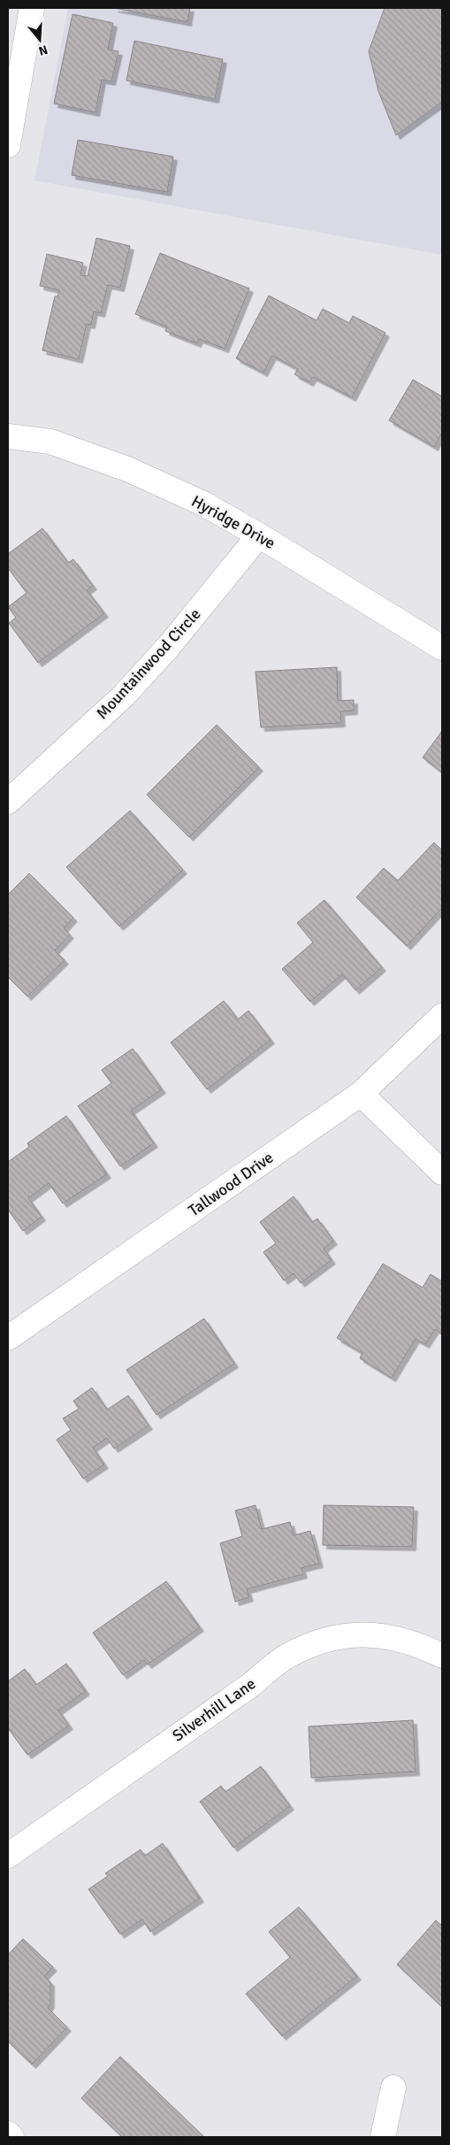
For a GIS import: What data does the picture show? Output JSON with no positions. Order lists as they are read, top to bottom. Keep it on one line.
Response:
{"streets":{"street":["Hyridge Drive","Mountainwood Circle","Tallwood Drive","Silverhill Lane"]},"crossings":[["Hyridge Drive","Mountainwood Circle"]],"north":"bottom"}
